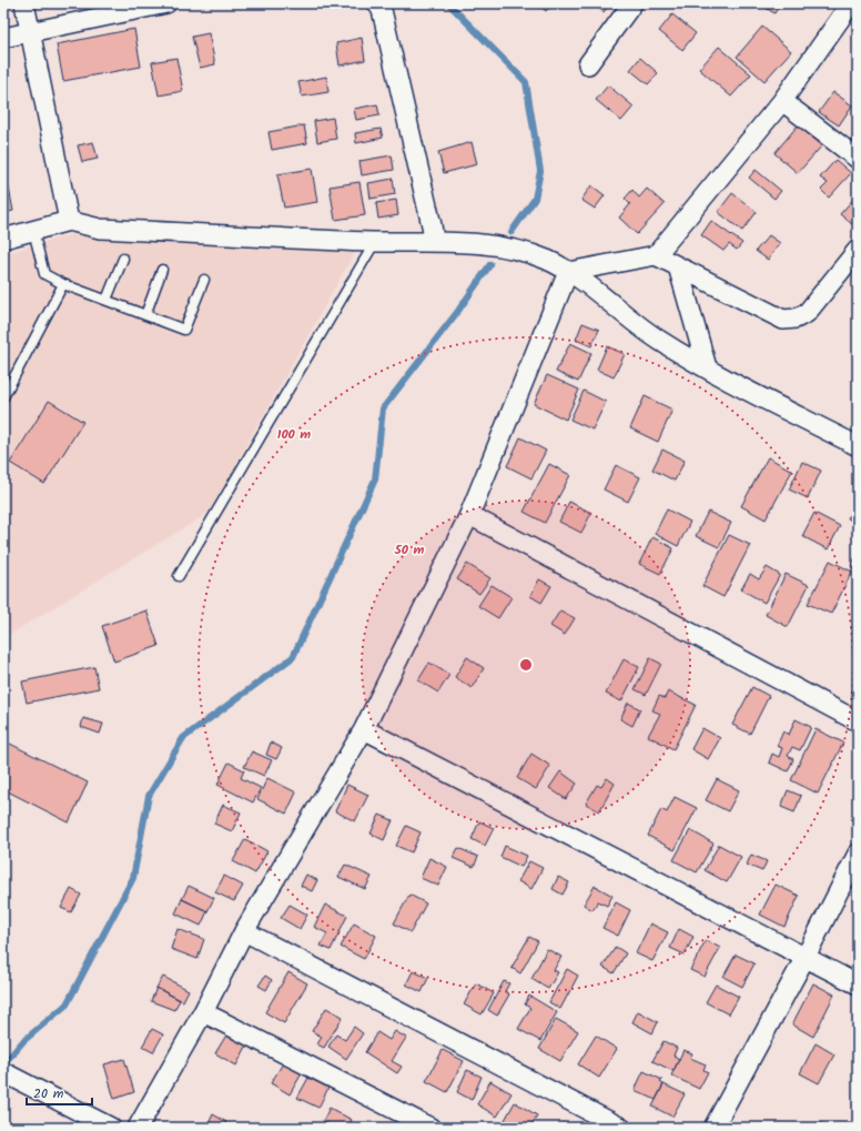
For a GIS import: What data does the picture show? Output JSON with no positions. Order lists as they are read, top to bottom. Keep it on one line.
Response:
{"scale_bar":"20 m","rings":["100 m","50 m"]}
